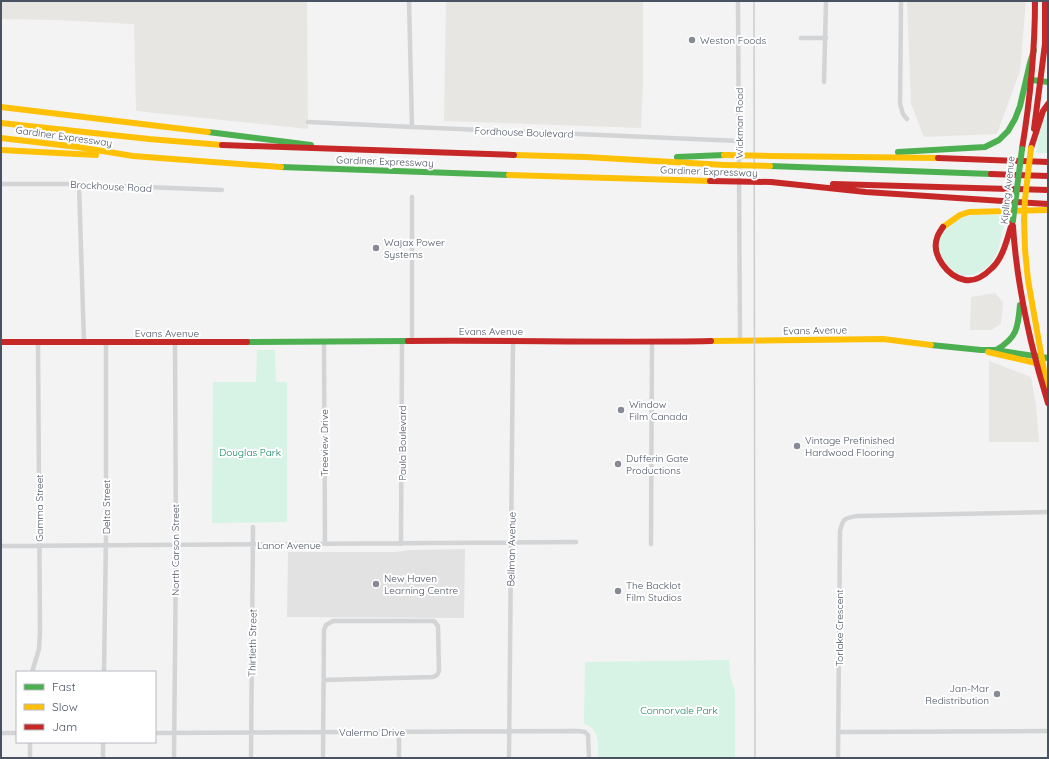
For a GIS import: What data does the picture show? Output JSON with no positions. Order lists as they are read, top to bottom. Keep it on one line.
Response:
{"streets":{"main road":["Gardiner Expressway","Kipling Avenue","Evans Avenue"],"street":["Wickman Road","Fordhouse Boulevard","Brockhouse Road","Treeview Drive","Paula Boulevard","Delta Street","Gamma Street","Lanor Avenue","Bellman Avenue","North Carson Street","Torlake Crescent","Thirtieth Street","Valermo Drive"]},"crossings":[["Wickman Road","Fordhouse Boulevard"],["Wickman Road","Evans Avenue"],["Kipling Avenue","Evans Avenue"],["Evans Avenue","Treeview Drive"],["Evans Avenue","Paula Boulevard"],["Evans Avenue","Delta Street"],["Evans Avenue","Gamma Street"],["Evans Avenue","Bellman Avenue"],["Evans Avenue","North Carson Street"],["Treeview Drive","Lanor Avenue"],["Paula Boulevard","Lanor Avenue"],["Delta Street","Lanor Avenue"],["Gamma Street","Lanor Avenue"],["Lanor Avenue","Bellman Avenue"],["Lanor Avenue","North Carson Street"],["Lanor Avenue","Thirtieth Street"],["Bellman Avenue","Valermo Drive"],["North Carson Street","Valermo Drive"],["Thirtieth Street","Valermo Drive"]],"parks":["Douglas Park","Connorvale Park"],"places":["Weston Foods","Wajax Power Systems","Window Film Canada","Vintage Prefinished Hardwood Flooring","Dufferin Gate Productions","New Haven Learning Centre","The Backlot Film Studios","Jan-Mar Redistribution"],"legend":["Fast","Slow","Jam"]}
